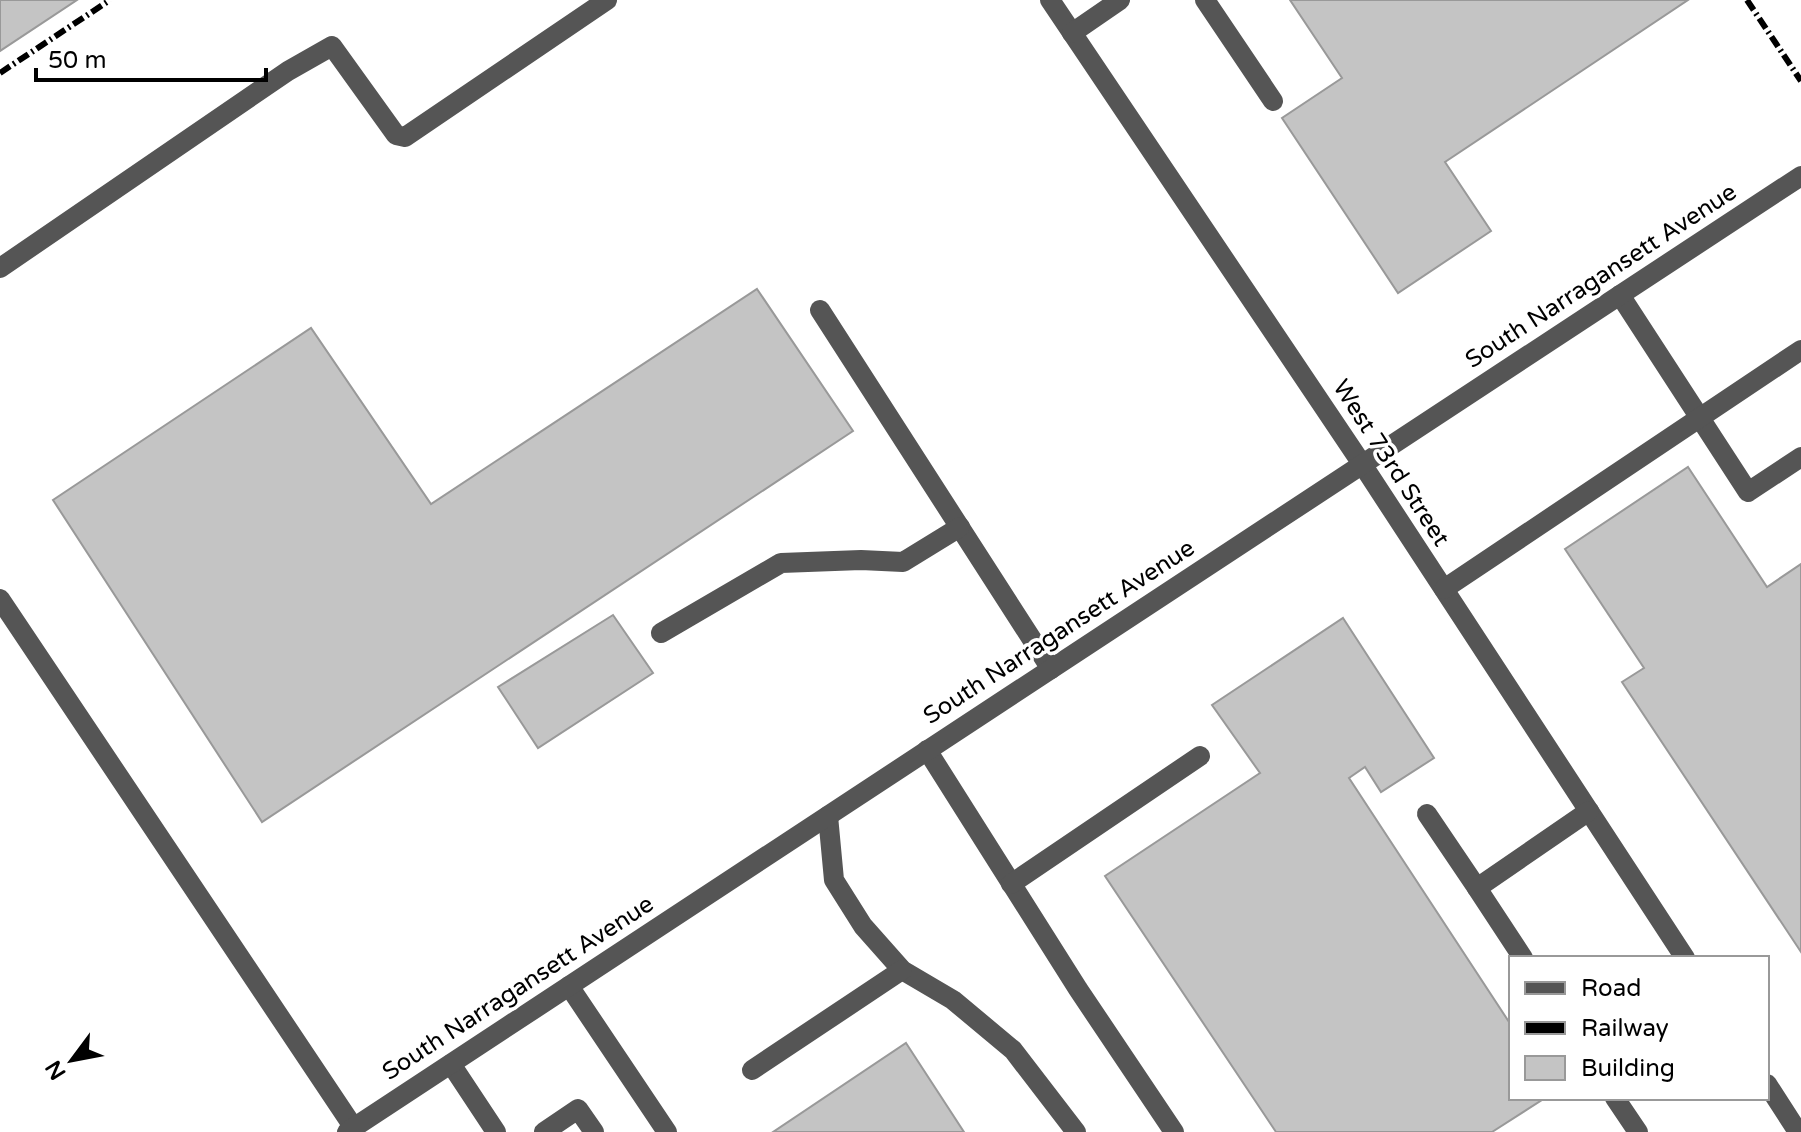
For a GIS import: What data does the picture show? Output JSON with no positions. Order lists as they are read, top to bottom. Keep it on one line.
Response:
{"streets":{"street":["South Narragansett Avenue","West 73rd Street"]},"crossings":[["South Narragansett Avenue","West 73rd Street"]],"legend":["Road","Railway","Building"],"scale_bar":"50 m","north":"bottom left"}
